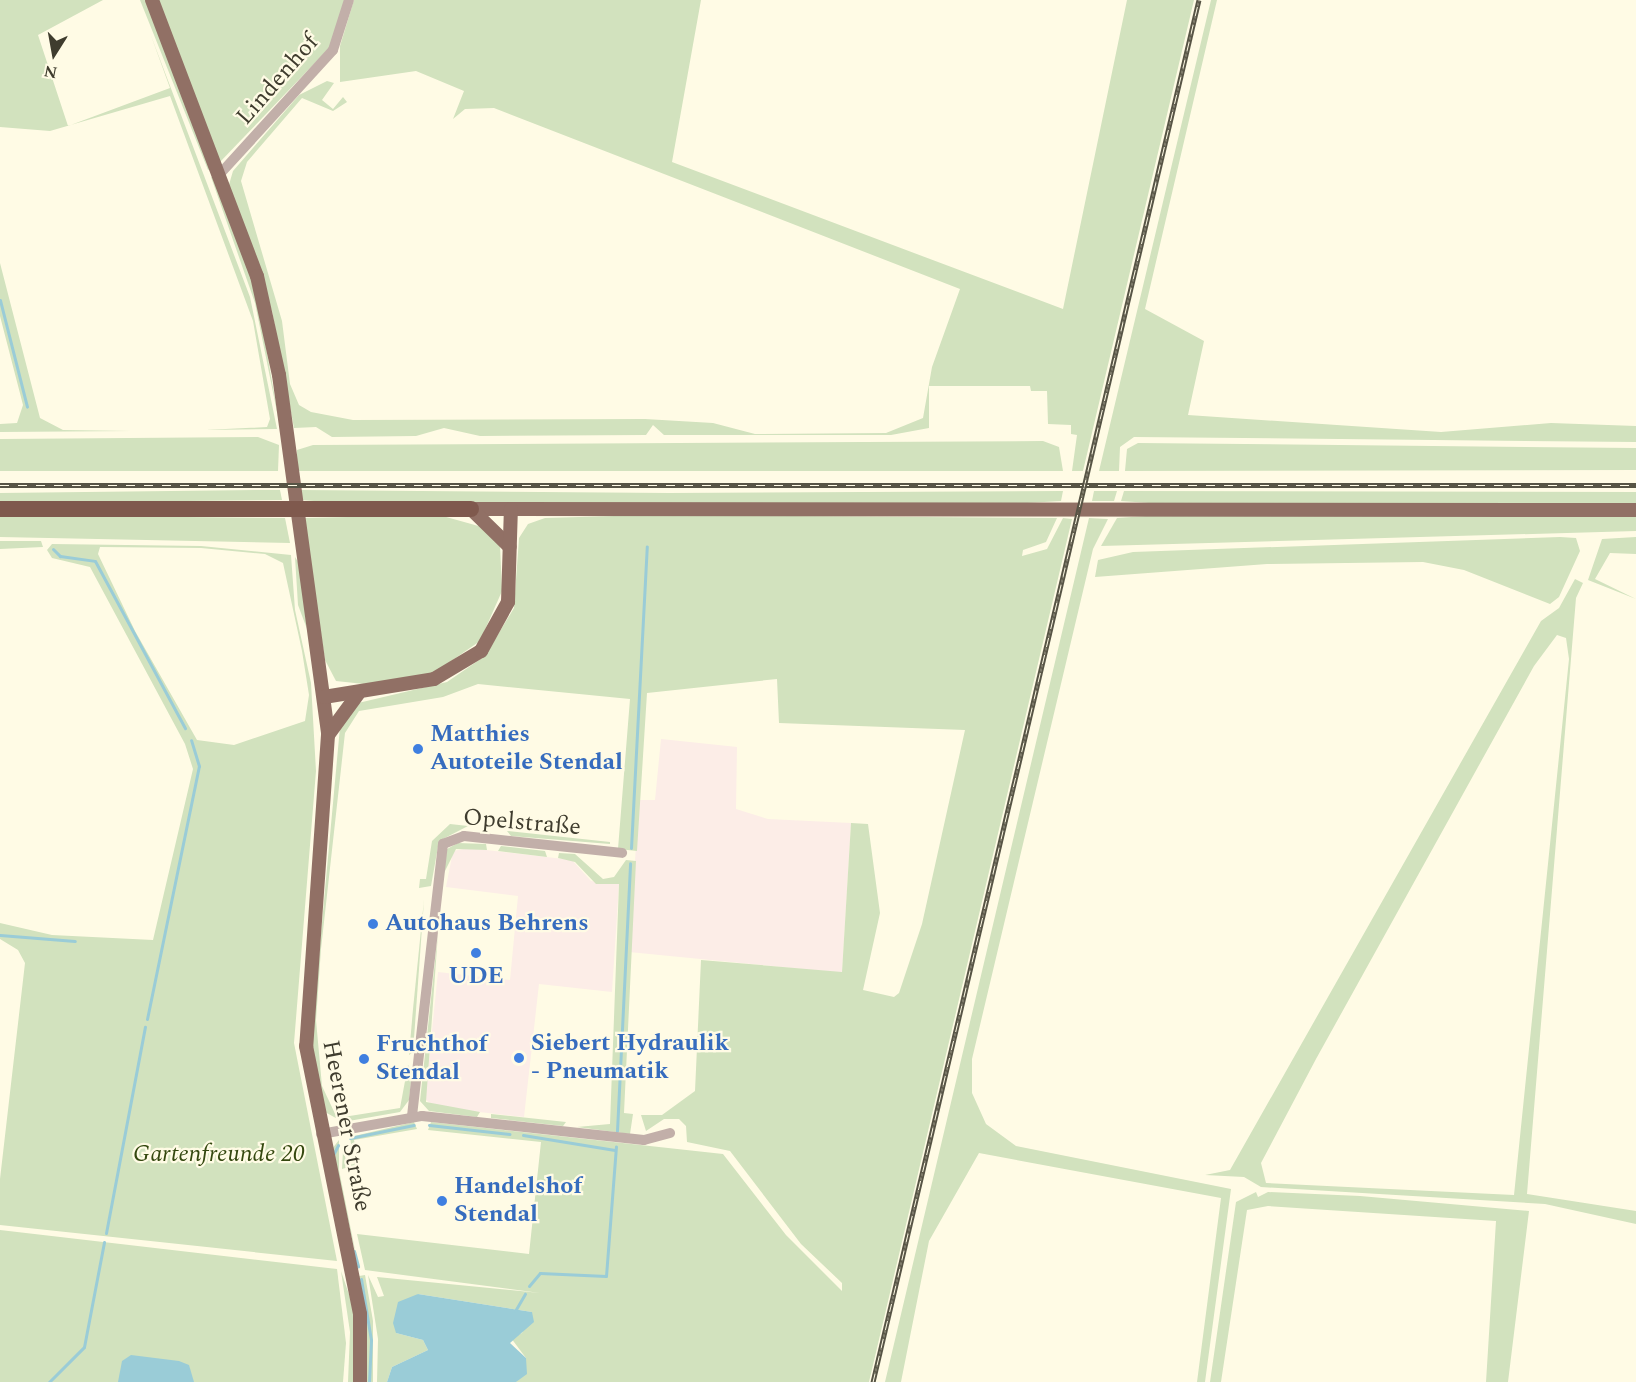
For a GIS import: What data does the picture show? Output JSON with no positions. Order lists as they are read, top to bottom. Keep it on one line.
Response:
{"streets":{"main road":["Heerener Straße"],"street":["Lindenhof","Opelstraße"]},"crossings":[["Lindenhof","Heerener Straße"]],"parks":["Gartenfreunde 20"],"places":["Matthies Autoteile Stendal","Autohaus Behrens","UDE","Siebert Hydraulik - Pneumatik","Fruchthof Stendal","Handelshof Stendal"],"north":"bottom"}
